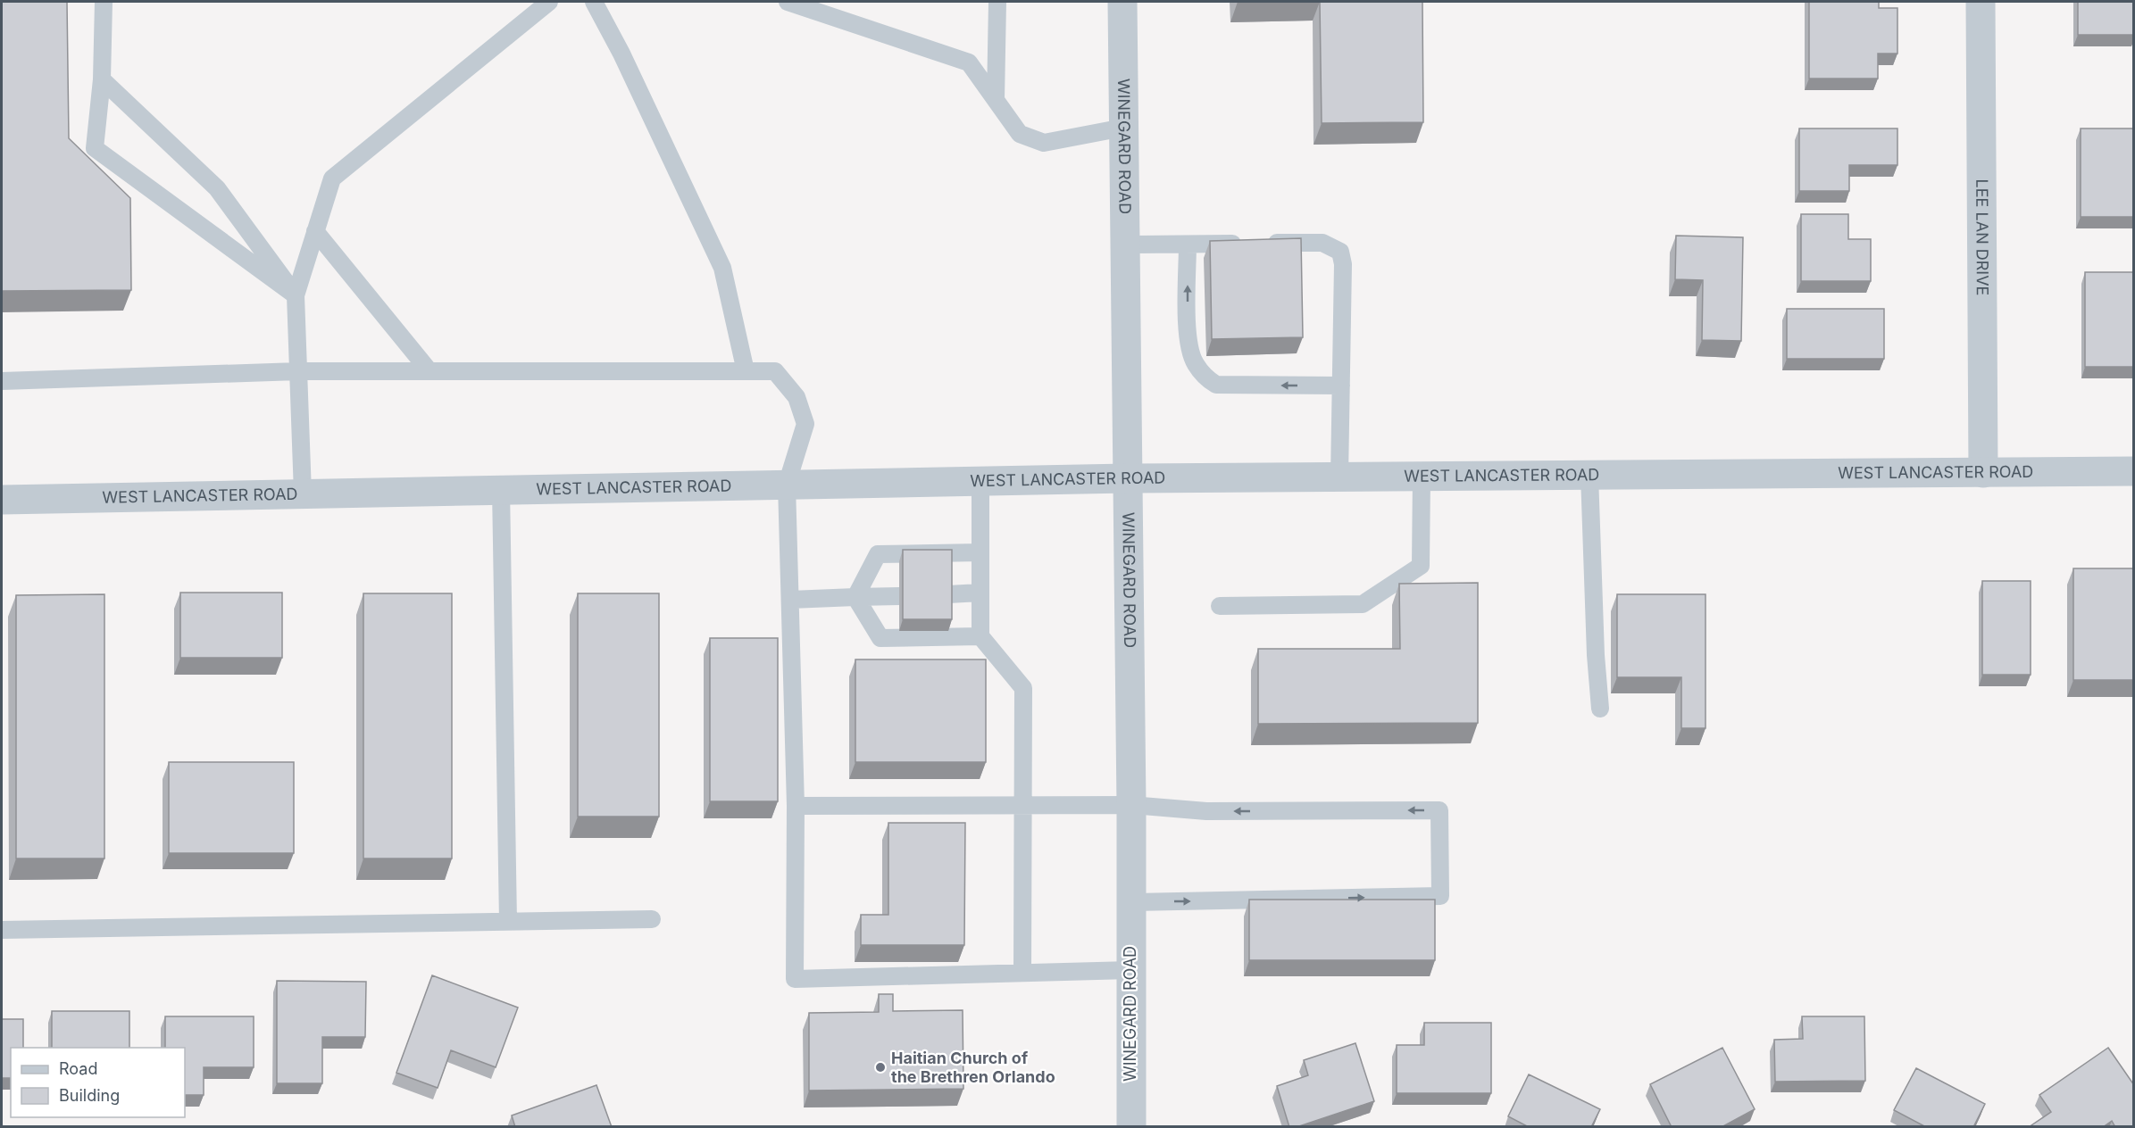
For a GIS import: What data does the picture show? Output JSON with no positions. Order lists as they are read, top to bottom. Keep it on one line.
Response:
{"streets":{"street":["WINEGARD ROAD","LEE LAN DRIVE","WEST LANCASTER ROAD"]},"crossings":[["WINEGARD ROAD","WEST LANCASTER ROAD"],["LEE LAN DRIVE","WEST LANCASTER ROAD"]],"places":["Haitian Church of the Brethren Orlando"],"legend":["Road","Building"]}
